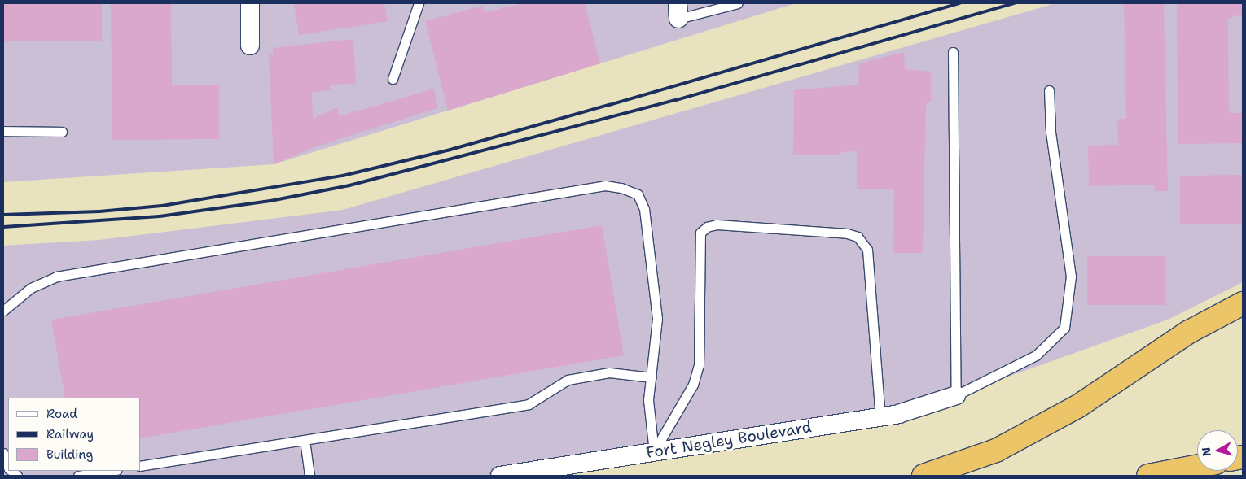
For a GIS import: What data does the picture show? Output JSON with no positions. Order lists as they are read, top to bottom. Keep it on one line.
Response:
{"streets":{"street":["Fort Negley Boulevard"]},"legend":["Road","Railway","Building"],"north":"left"}
